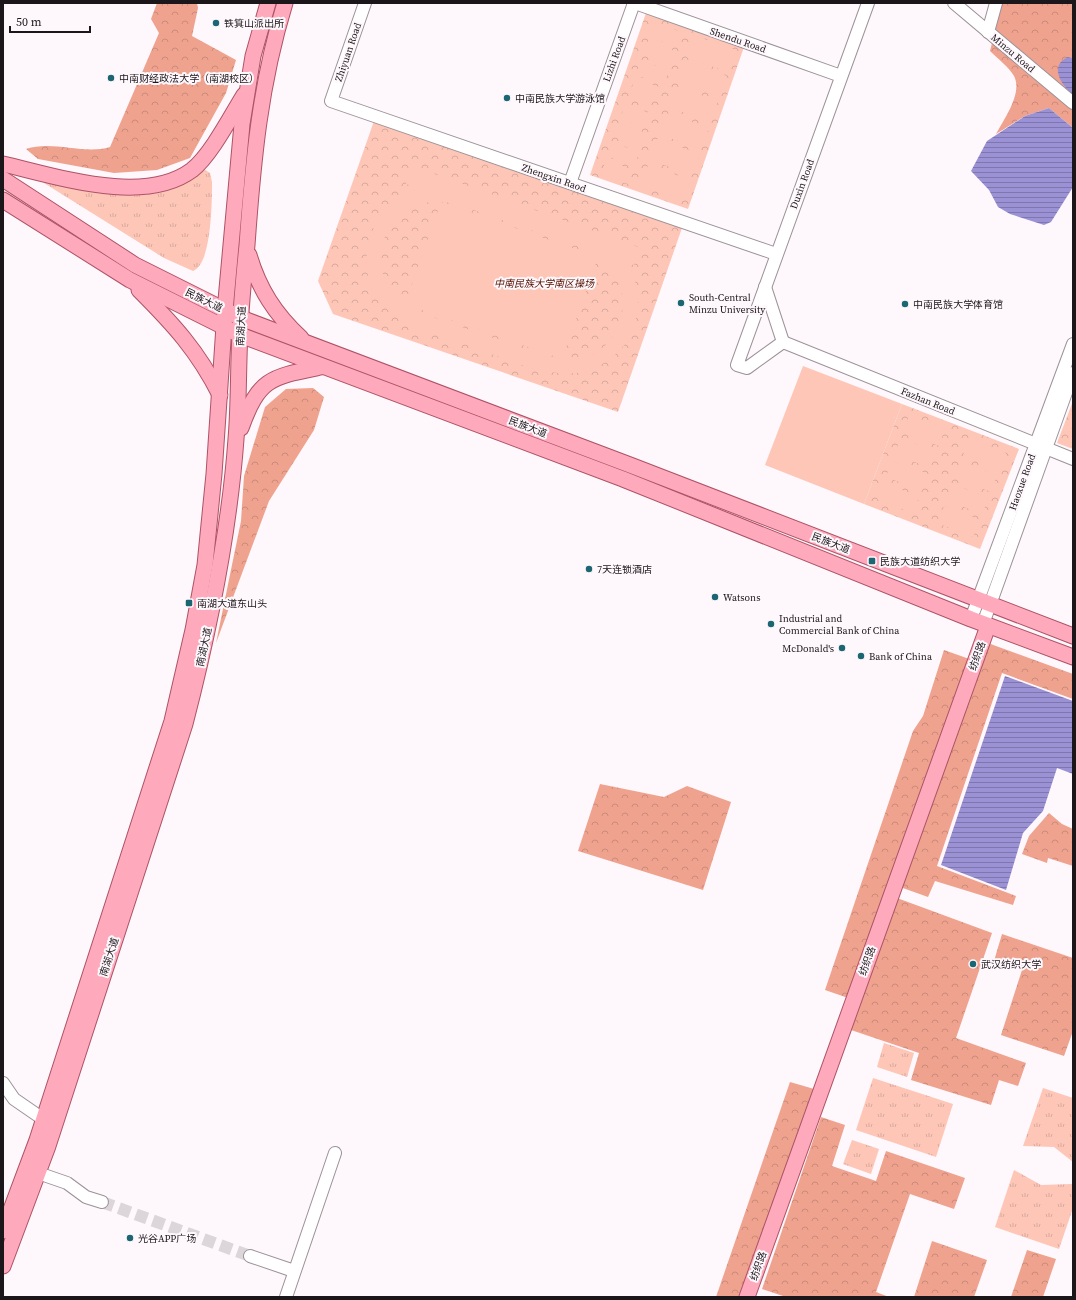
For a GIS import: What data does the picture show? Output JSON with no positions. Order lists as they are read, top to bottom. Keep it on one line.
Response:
{"streets":{"main road":["民族大道","南湖大道","纺织路"],"street":["Shendu Road","Zhiyuan Road","Minzu Road","Lizhi Road","Zhengxin Raod","Duxin Road","Fazhan Road","Haoxue Road"]},"crossings":[["Shendu Road","Lizhi Road"],["Shendu Road","Duxin Road"],["Zhiyuan Road","Zhengxin Raod"],["Lizhi Road","Zhengxin Raod"],["Zhengxin Raod","Duxin Road"],["Duxin Road","Fazhan Road"],["民族大道","南湖大道"],["民族大道","Haoxue Road"],["民族大道","纺织路"],["Fazhan Road","Haoxue Road"],["Haoxue Road","纺织路"]],"parks":["中南民族大学南区操场"],"places":{"other":["铁箕山派出所","中南财经政法大学（南湖校区）","中南民族大学游泳馆","South-Central Minzu University","中南民族大学体育馆","7天连锁酒店","Watsons","Industrial and Commercial Bank of China","McDonald's","Bank of China","武汉纺织大学","光谷APP广场"],"transit":["民族大道纺织大学","南湖大道东山头"]},"scale_bar":"50 m"}
